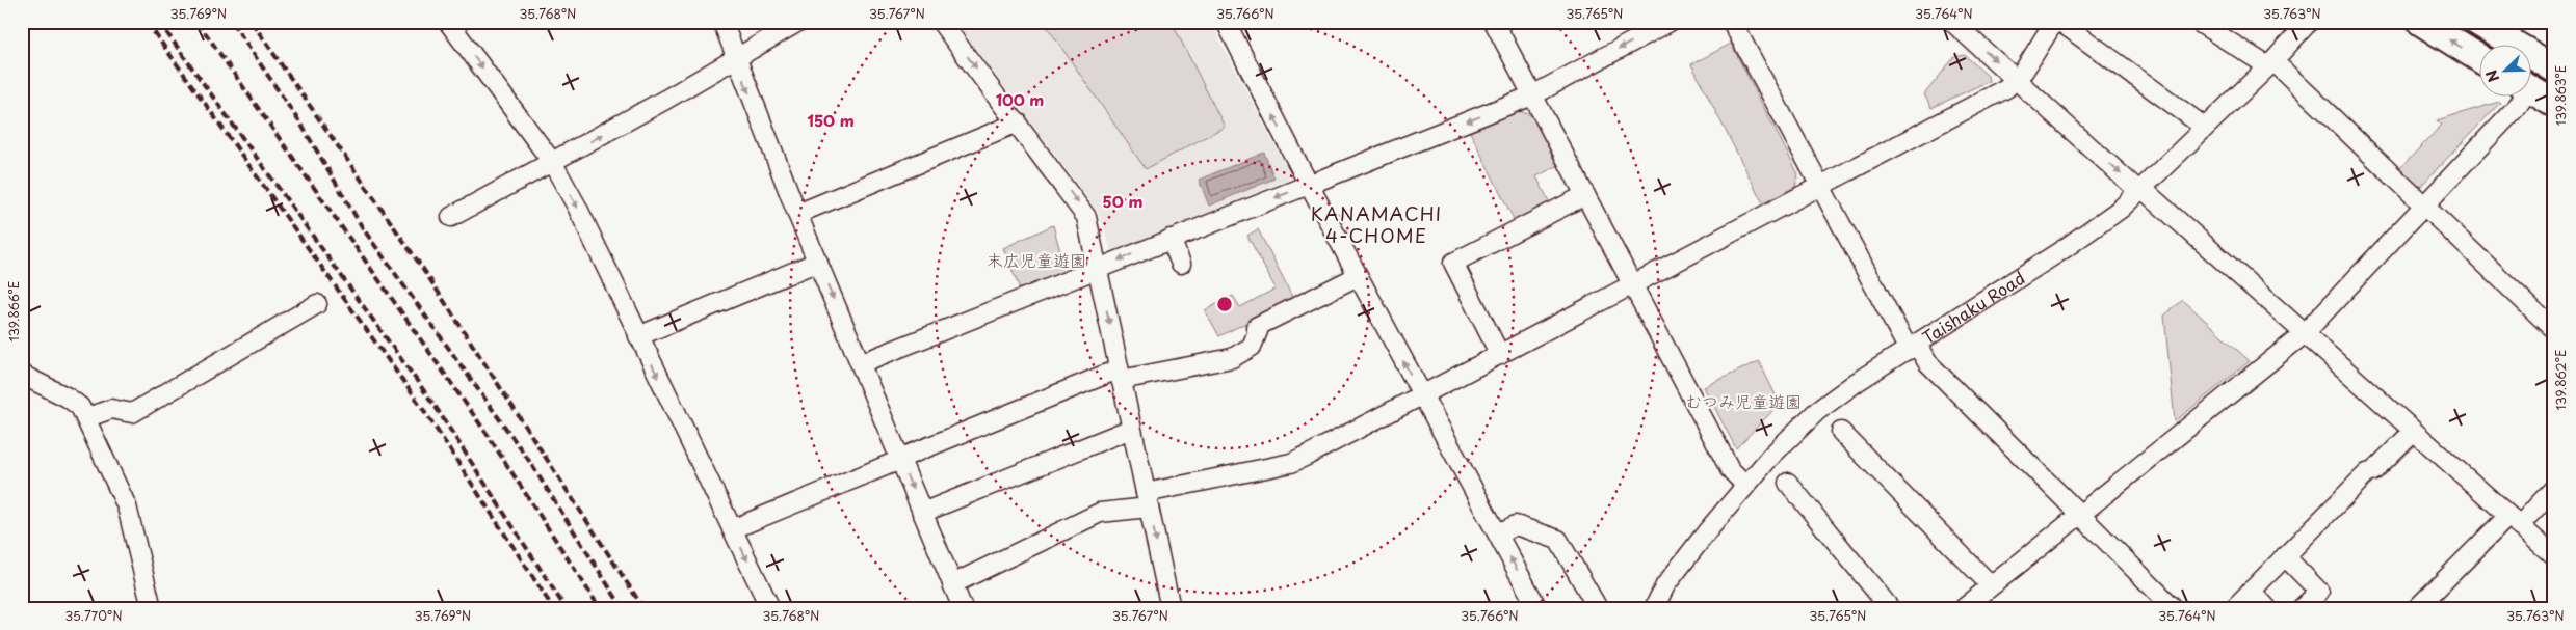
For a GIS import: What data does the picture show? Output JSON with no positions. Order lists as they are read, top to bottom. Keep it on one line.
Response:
{"streets":{"street":["Taishaku Road"]},"districts":["KANAMACHI 4-CHOME"],"parks":["末広児童遊園","むつみ児童遊園"],"north":"bottom left","coordinates":["35.769°N","35.768°N","35.767°N","35.766°N","35.765°N","35.764°N","35.763°N","139.863°E","139.866°E","139.862°E","35.770°N"],"rings":["100 m","150 m","50 m"]}
